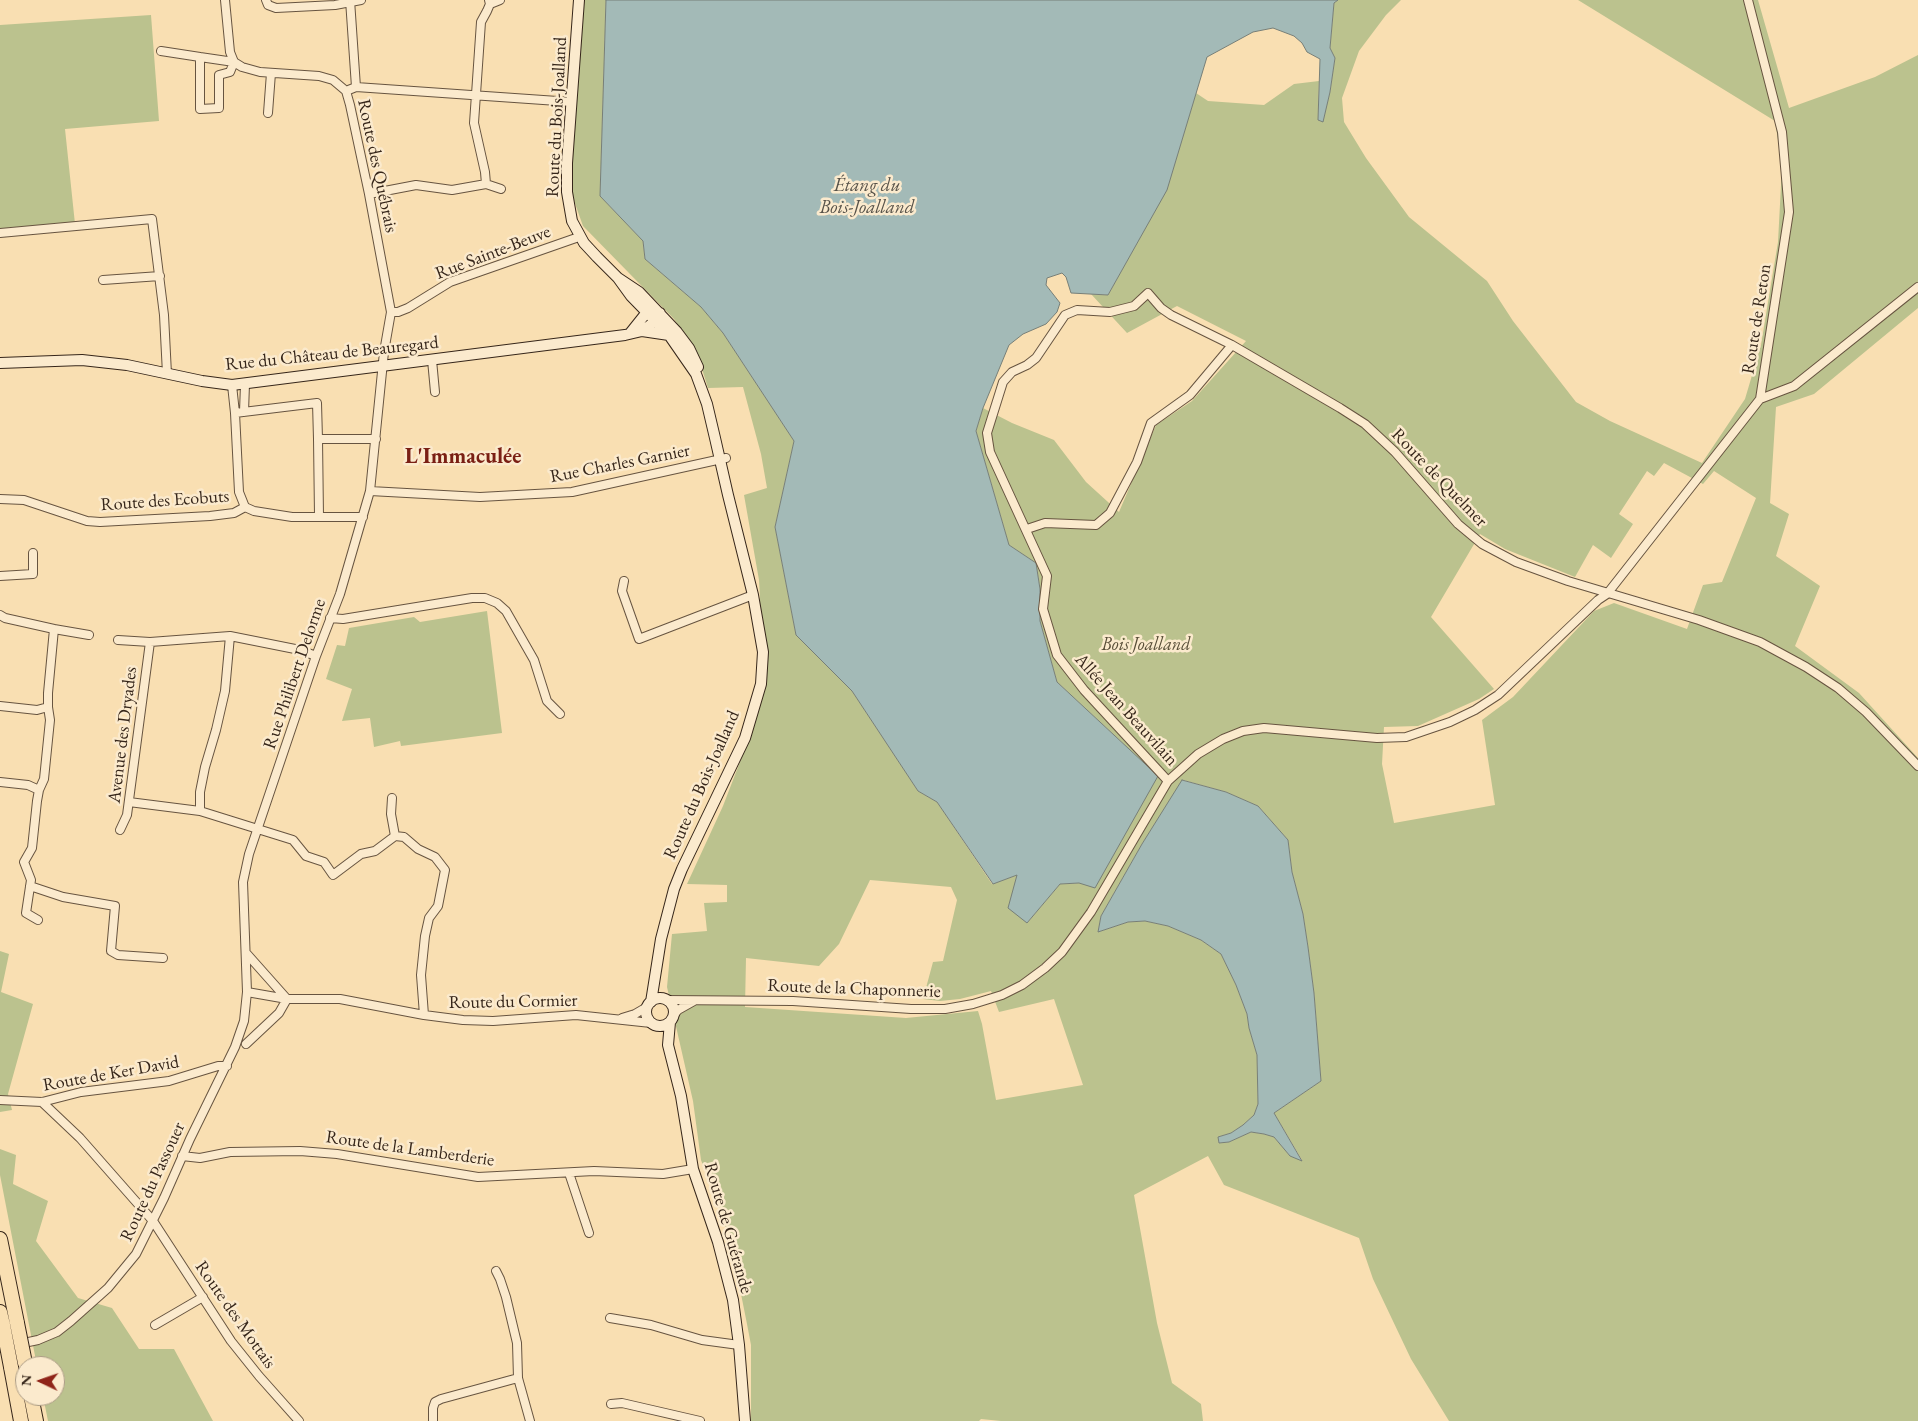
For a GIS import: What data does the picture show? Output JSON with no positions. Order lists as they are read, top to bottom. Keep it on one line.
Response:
{"streets":{"street":["Route du Bois-Joalland","Route des Québrais","Rue Sainte-Beuve","Route de Reton","Rue du Château de Beauregard","Rue Charles Garnier","Route de Quelmer","Route des Ecobuts","Rue Philibert Delorme","Allée Jean Beauvilain","Avenue des Dryades","Route de la Chaponnerie","Route du Cormier","Route de Ker David","Route de la Lamberderie","Route du Passouer","Route de Guérande","Route des Mottais"]},"crossings":[["Route du Bois-Joalland","Rue Sainte-Beuve"],["Route du Bois-Joalland","Rue du Château de Beauregard"],["Route du Bois-Joalland","Rue Charles Garnier"],["Route du Bois-Joalland","Route de la Chaponnerie"],["Route du Bois-Joalland","Route du Cormier"],["Route du Bois-Joalland","Route de Guérande"],["Route des Québrais","Rue Sainte-Beuve"],["Route des Québrais","Rue du Château de Beauregard"],["Route des Québrais","Rue Philibert Delorme"],["Route de Reton","Route de Quelmer"],["Route de Reton","Allée Jean Beauvilain"],["Route de Reton","Route de la Chaponnerie"],["Rue du Château de Beauregard","Rue Philibert Delorme"],["Rue Charles Garnier","Rue Philibert Delorme"],["Route de Quelmer","Allée Jean Beauvilain"],["Rue Philibert Delorme","Route du Cormier"],["Rue Philibert Delorme","Route du Passouer"],["Allée Jean Beauvilain","Route de la Chaponnerie"],["Route de la Chaponnerie","Route du Cormier"],["Route de la Chaponnerie","Route de Guérande"],["Route du Cormier","Route du Passouer"],["Route du Cormier","Route de Guérande"],["Route de Ker David","Route du Passouer"],["Route de Ker David","Route des Mottais"],["Route de la Lamberderie","Route du Passouer"],["Route de la Lamberderie","Route de Guérande"],["Route du Passouer","Route des Mottais"]],"districts":["L'Immaculée"],"water":["Étang du Bois-Joalland"],"parks":["Bois Joalland"],"north":"left"}
